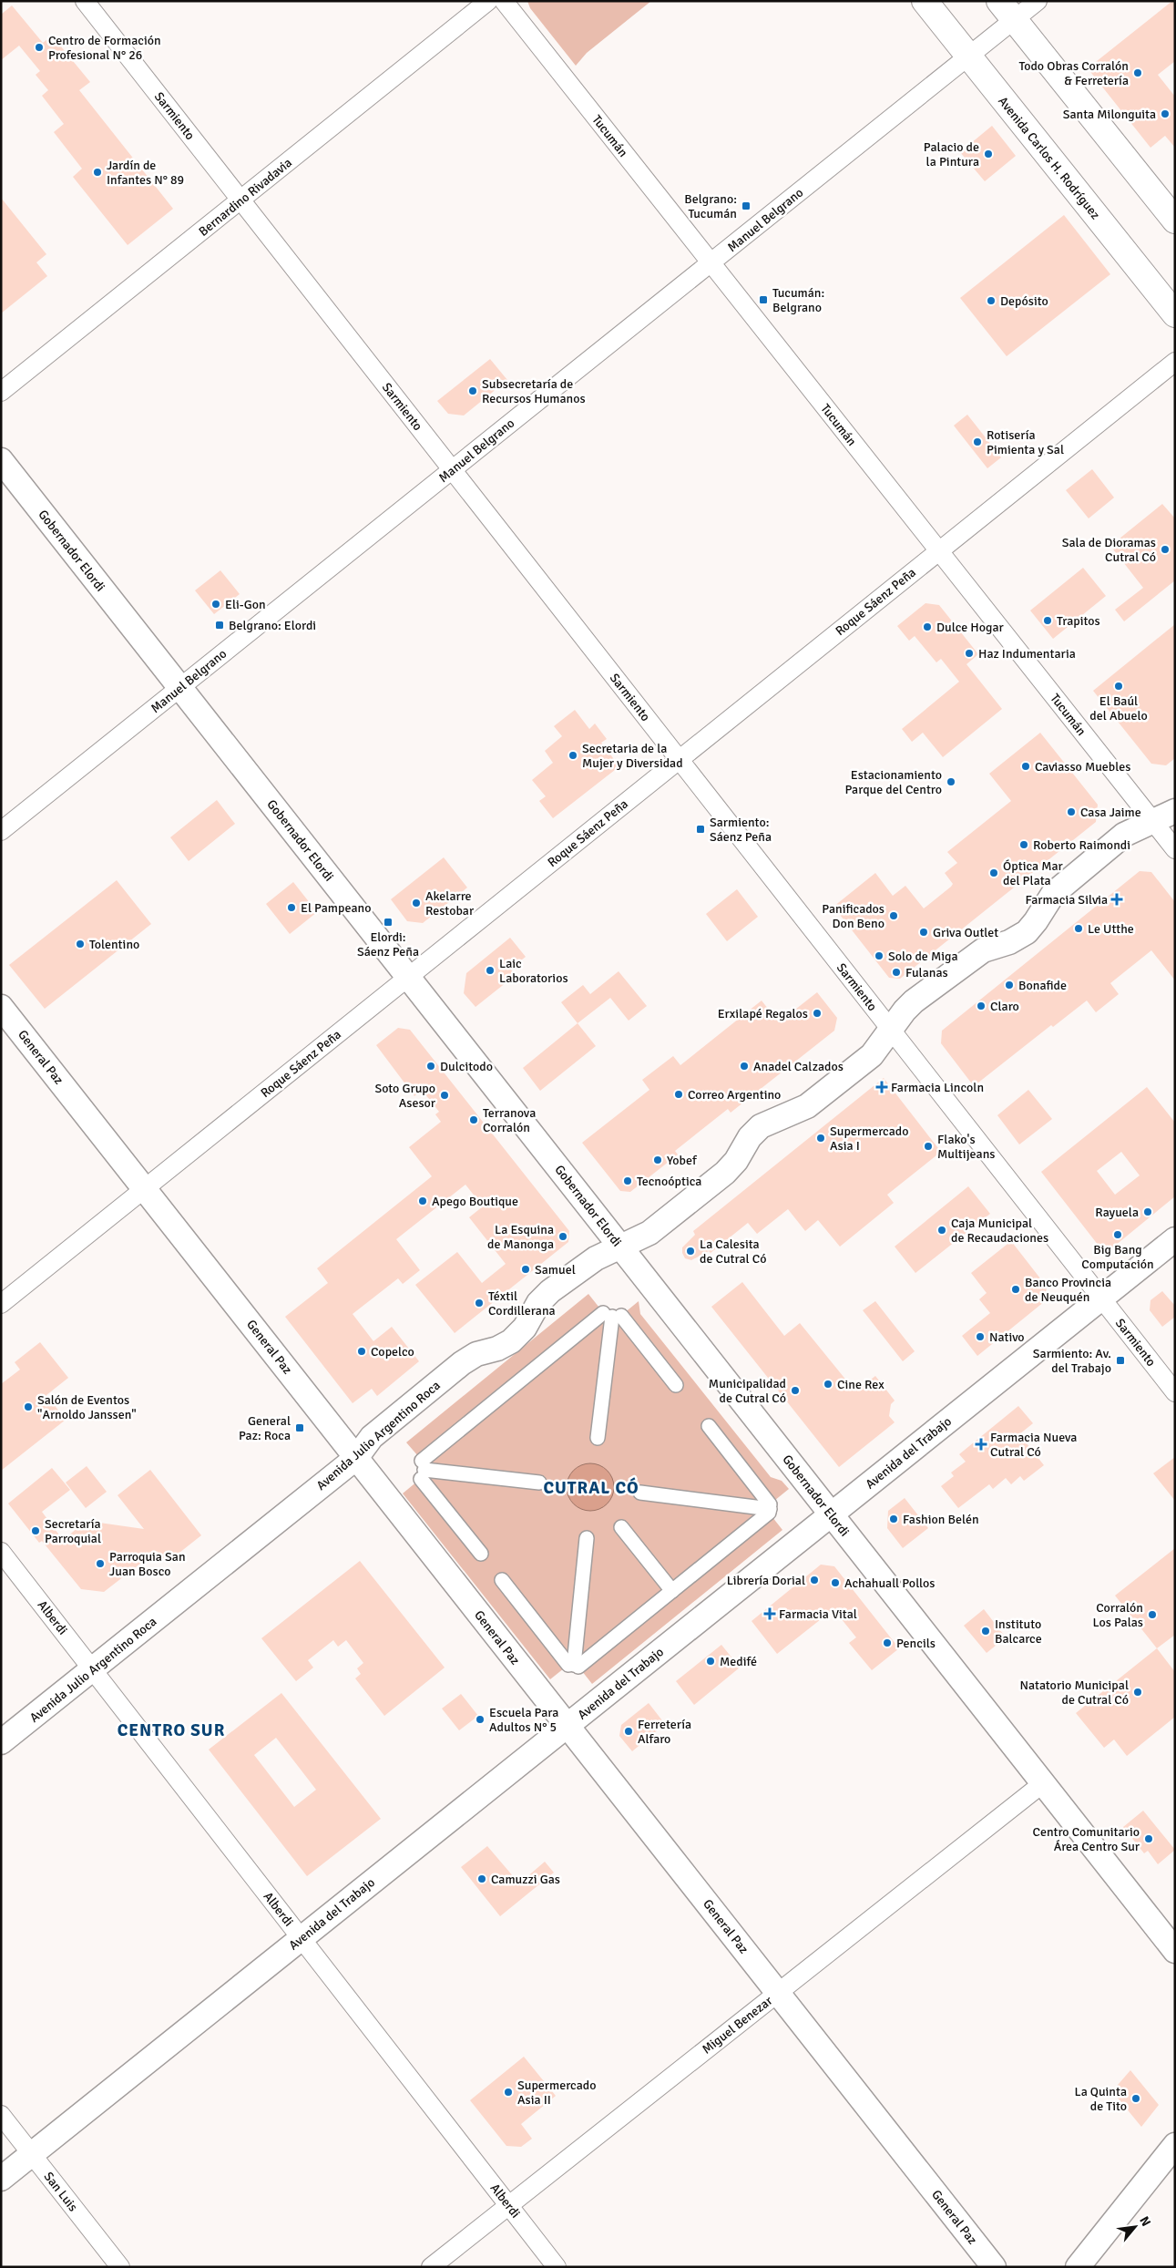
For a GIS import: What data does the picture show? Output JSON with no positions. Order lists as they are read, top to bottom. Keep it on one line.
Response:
{"streets":{"main road":["Avenida Carlos H. Rodríguez"],"street":["Sarmiento","Tucumán","Bernardino Rivadavia","Manuel Belgrano","Gobernador Elordi","Roque Sáenz Peña","General Paz","Avenida Julio Argentino Roca","Avenida del Trabajo","Alberdi","Miguel Benezar","San Luis"]},"crossings":[["Sarmiento","Bernardino Rivadavia"],["Sarmiento","Manuel Belgrano"],["Sarmiento","Roque Sáenz Peña"],["Sarmiento","Avenida Julio Argentino Roca"],["Sarmiento","Avenida del Trabajo"],["Tucumán","Manuel Belgrano"],["Tucumán","Roque Sáenz Peña"],["Tucumán","Avenida Julio Argentino Roca"],["Avenida Carlos H. Rodríguez","Manuel Belgrano"],["Manuel Belgrano","Gobernador Elordi"],["Gobernador Elordi","Roque Sáenz Peña"],["Gobernador Elordi","Avenida Julio Argentino Roca"],["Gobernador Elordi","Avenida del Trabajo"],["Gobernador Elordi","Miguel Benezar"],["Roque Sáenz Peña","General Paz"],["General Paz","Avenida Julio Argentino Roca"],["General Paz","Avenida del Trabajo"],["General Paz","Miguel Benezar"],["Avenida Julio Argentino Roca","Alberdi"],["Avenida del Trabajo","Alberdi"],["Avenida del Trabajo","San Luis"],["Alberdi","Miguel Benezar"]],"districts":["CUTRAL CÓ","CENTRO SUR"],"places":{"other":["Centro de Formación Profesional N° 26","Todo Obras Corralón & Ferretería","Santa Milonguita","Palacio de la Pintura","Jardín de Infantes N° 89","Depósito","Subsecretaría de Recursos Humanos","Rotisería Pimienta y Sal","Sala de Dioramas Cutral Có","Eli-Gon","Trapitos","Dulce Hogar","Haz Indumentaria","El Baúl del Abuelo","Secretaria de la Mujer y Diversidad","Caviasso Muebles","Estacionamiento Parque del Centro","Casa Jaime","Roberto Raimondi","Óptica Mar del Plata","Akelarre Restobar","El Pampeano","Panificados Don Beno","Le Utthe","Griva Outlet","Tolentino","Solo de Miga","Laic Laboratorios","Fulanas","Bonafide","Claro","Erxilapé Regalos","Dulcitodo","Anadel Calzados","Correo Argentino","Soto Grupo Asesor","Terranova Corralón","Supermercado Asia I","Flako's Multijeans","Yobef","Tecnoóptica","Apego Boutique","Rayuela","Caja Municipal de Recaudaciones","Big Bang Computación","La Esquina de Manonga","La Calesita de Cutral Có","Samuel","Banco Provincia de Neuquén","Téxtil Cordillerana","Nativo","Copelco","Cine Rex","Municipalidad de Cutral Có","Salón de Eventos \"Arnoldo Janssen\"","Fashion Belén","Secretaría Parroquial","Parroquia San Juan Bosco","Librería Dorial","Achahuall Pollos","Corralón Los Palas","Instituto Balcarce","Pencils","Medifé","Natatorio Municipal de Cutral Có","Escuela Para Adultos N° 5","Ferretería Alfaro","Centro Comunitario Área Centro Sur","Camuzzi Gas","Supermercado Asia II","La Quinta de Tito"],"transit":["Belgrano: Tucumán","Tucumán: Belgrano","Belgrano: Elordi","Sarmiento: Sáenz Peña","Elordi: Sáenz Peña","Sarmiento: Av. del Trabajo","General Paz: Roca"],"health":["Farmacia Silvia","Farmacia Lincoln","Farmacia Nueva Cutral Có","Farmacia Vital"]},"north":"top right"}
